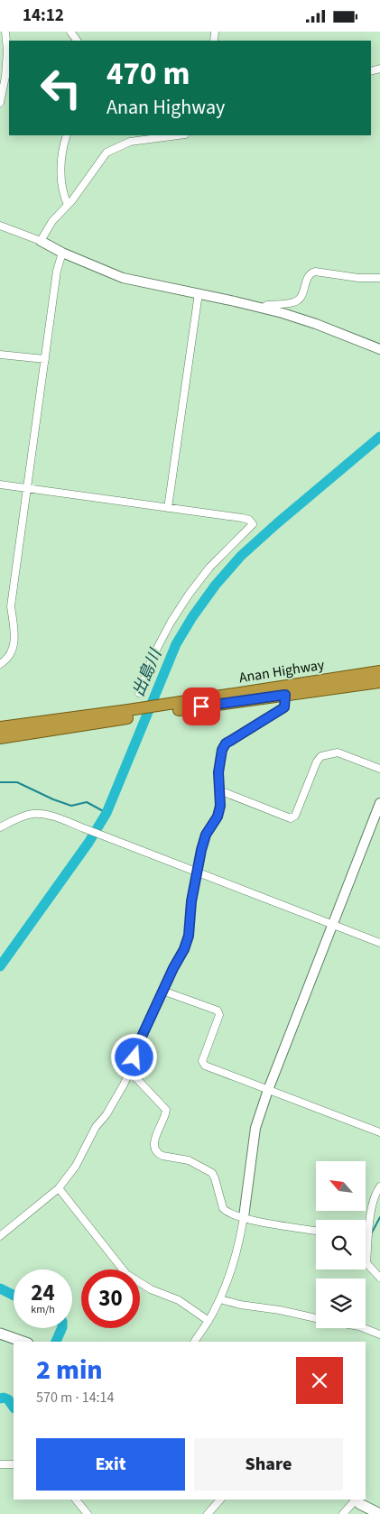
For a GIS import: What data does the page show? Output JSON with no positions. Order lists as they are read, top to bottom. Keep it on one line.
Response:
{"streets":{"highway":["Anan Highway"]},"water":["出島川"],"north":"top left","page":{"status":"14:12","turn":["470 m","Anan Highway"],"speed":"24 km/h","limit":"30","heading":["2 min","570 m · 14:14"],"buttons":["Exit","Share"]}}
